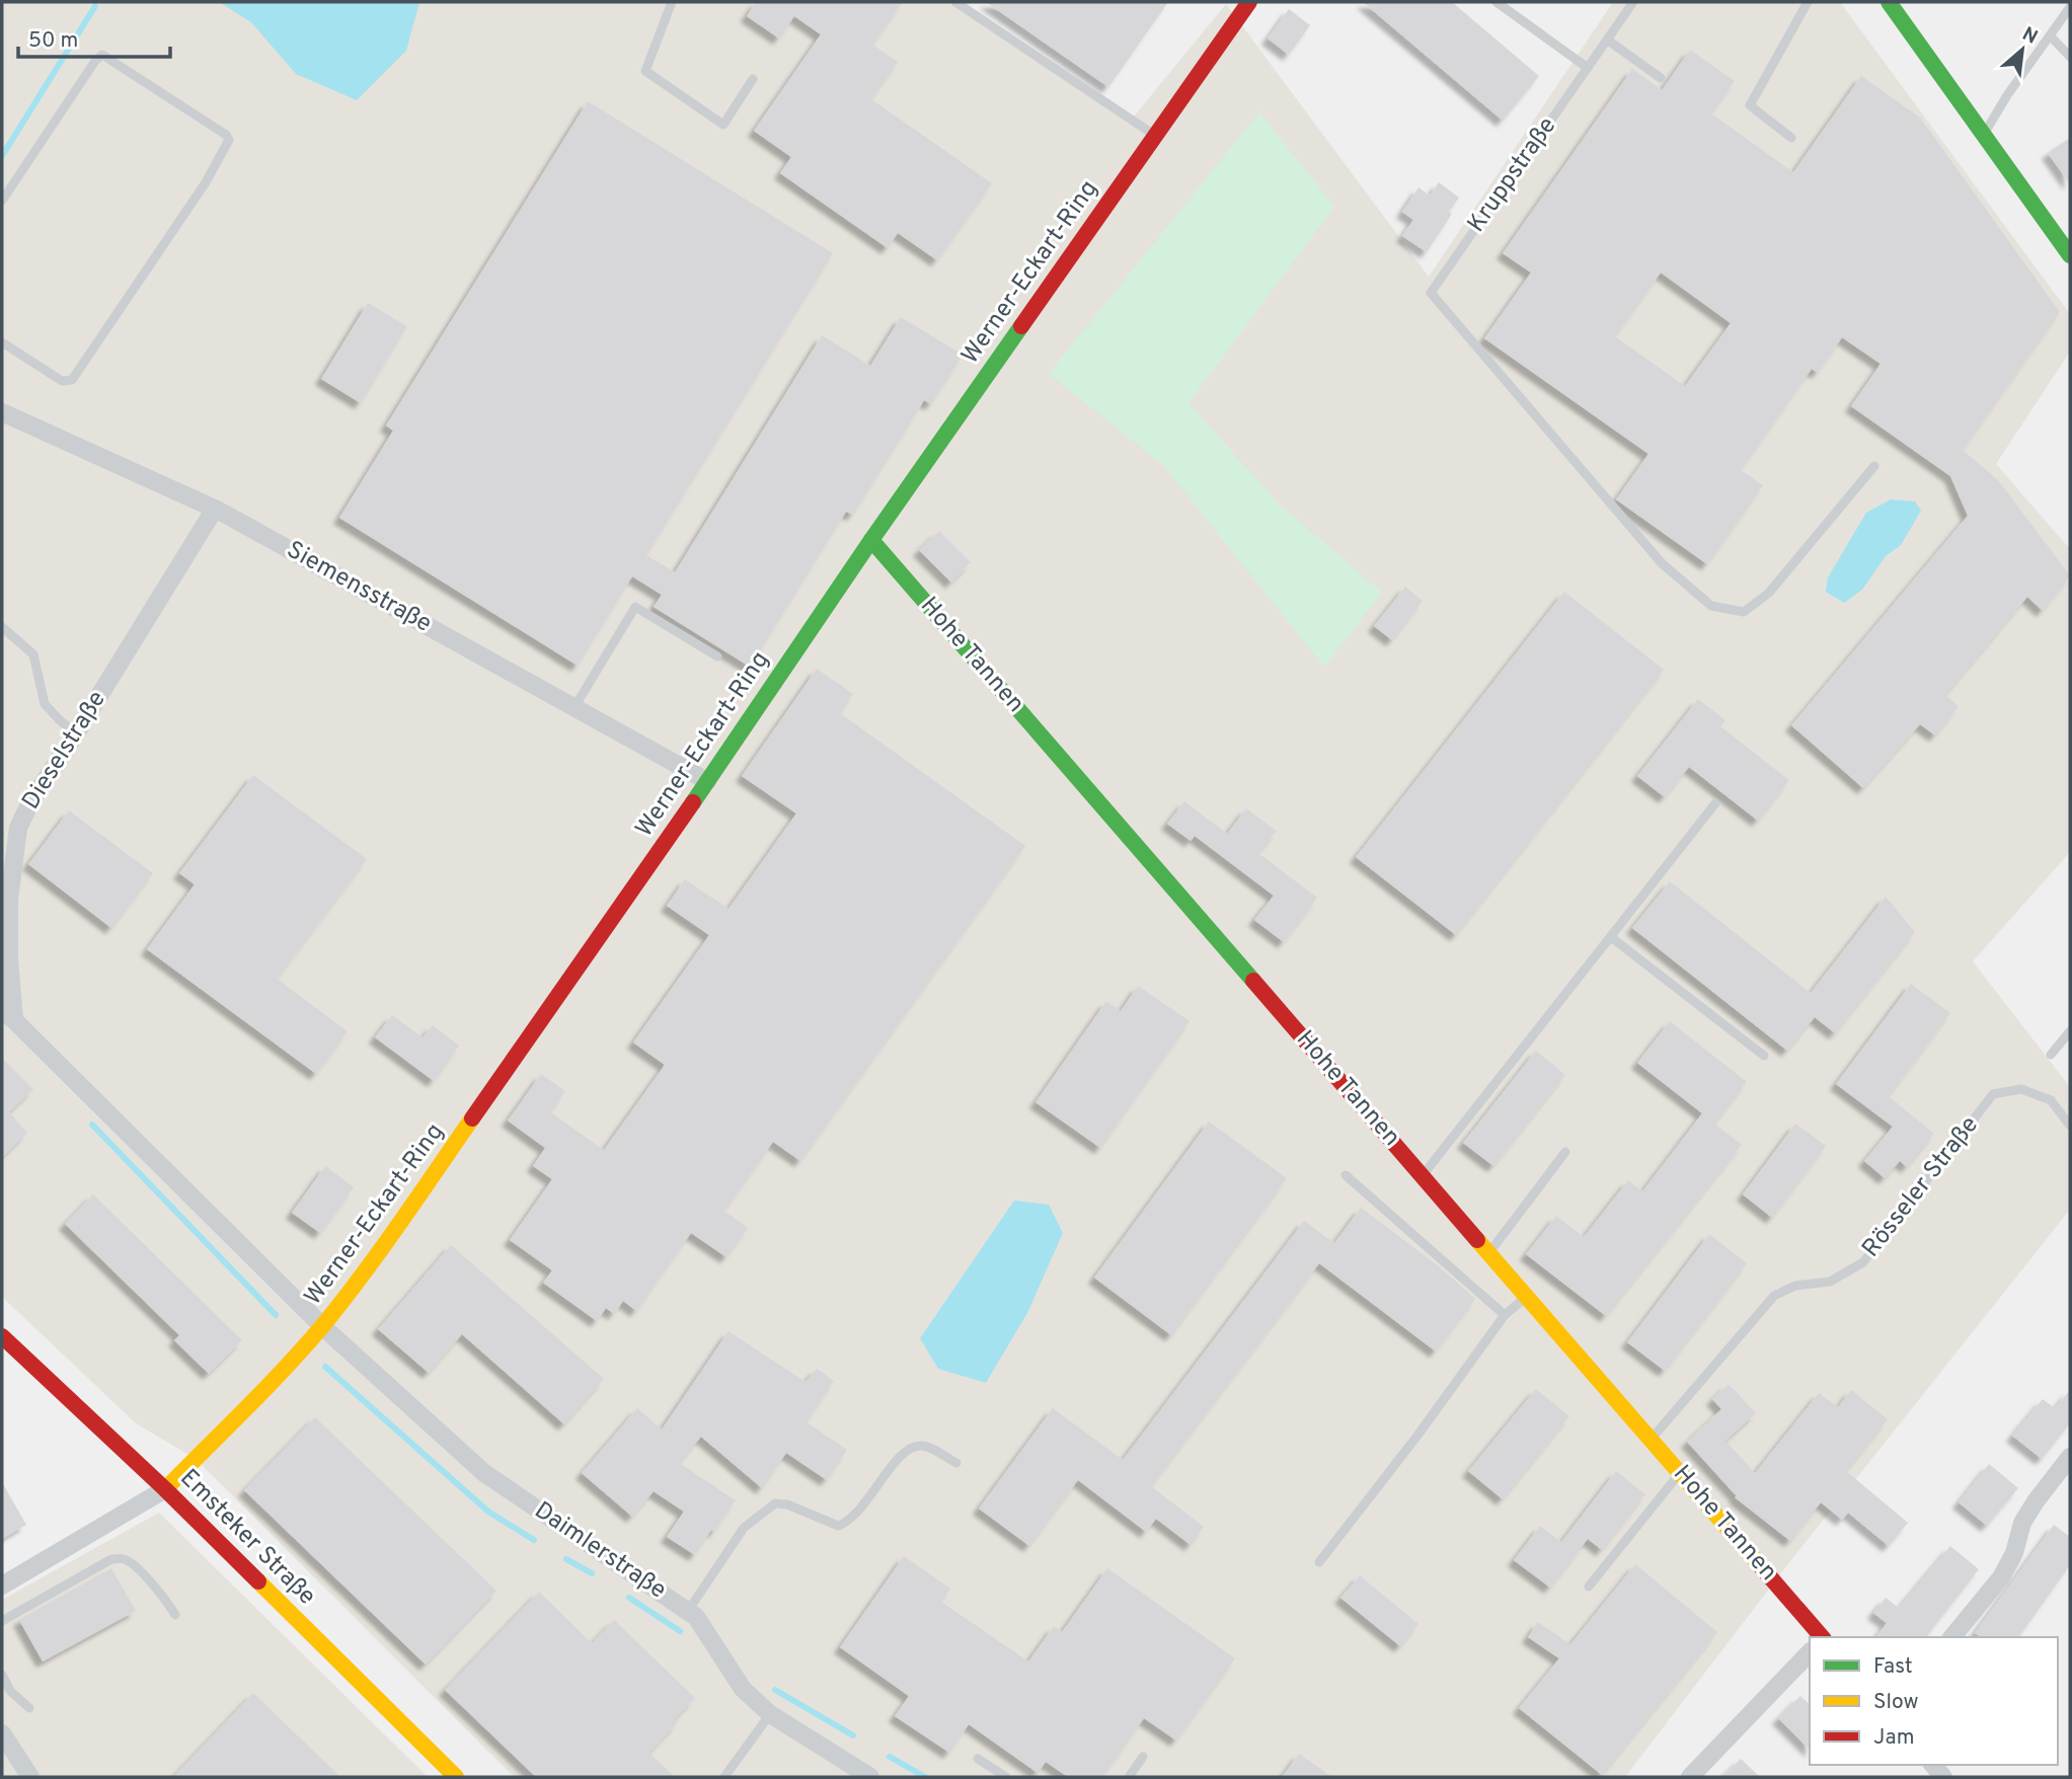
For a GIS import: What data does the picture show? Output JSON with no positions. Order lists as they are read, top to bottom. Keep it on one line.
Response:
{"streets":{"street":["Werner-Eckart-Ring","Siemensstraße","Hohe Tannen","Dieselstraße","Emsteker Straße","Daimlerstraße"],"lane":["Kruppstraße","Rösseler Straße"]},"crossings":[["Werner-Eckart-Ring","Siemensstraße"],["Werner-Eckart-Ring","Hohe Tannen"],["Werner-Eckart-Ring","Dieselstraße"],["Werner-Eckart-Ring","Emsteker Straße"],["Werner-Eckart-Ring","Daimlerstraße"],["Siemensstraße","Dieselstraße"],["Hohe Tannen","Rösseler Straße"],["Dieselstraße","Daimlerstraße"]],"legend":["Fast","Slow","Jam"],"scale_bar":"50 m","north":"top right"}
